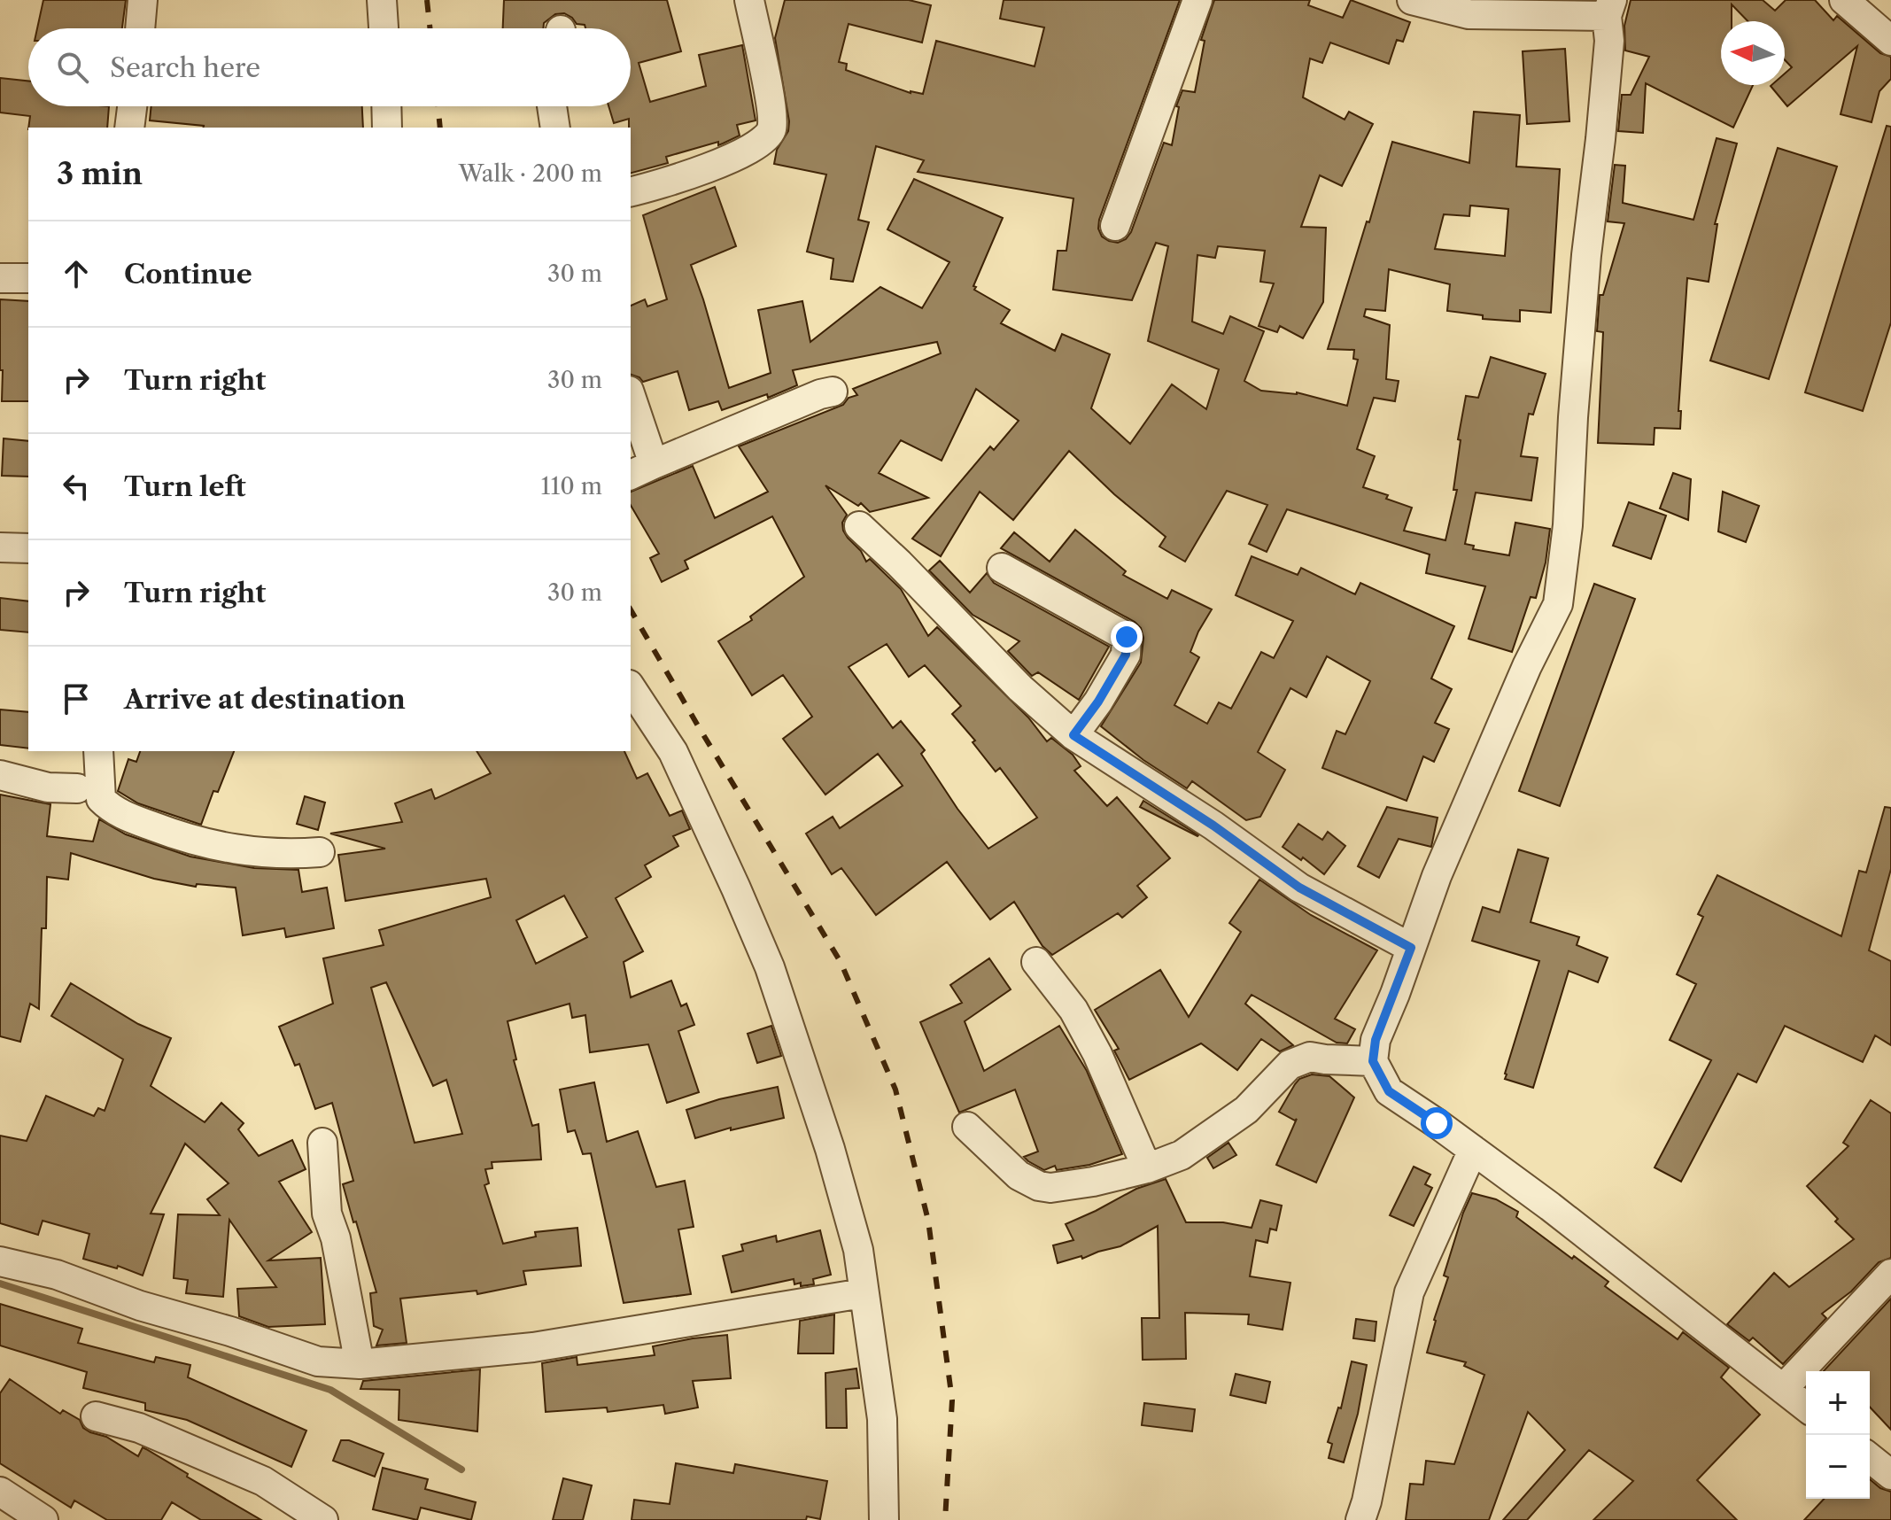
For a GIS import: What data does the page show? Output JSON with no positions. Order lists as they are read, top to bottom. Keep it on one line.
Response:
{"north":"left","page":{"search":"Search here","heading":["3 min","Walk · 200 m"],"list":[["Continue","30 m"],["Turn right","30 m"],["Turn left","110 m"],["Turn right","30 m"],"Arrive at destination"],"map_buttons":["+","−"]}}
